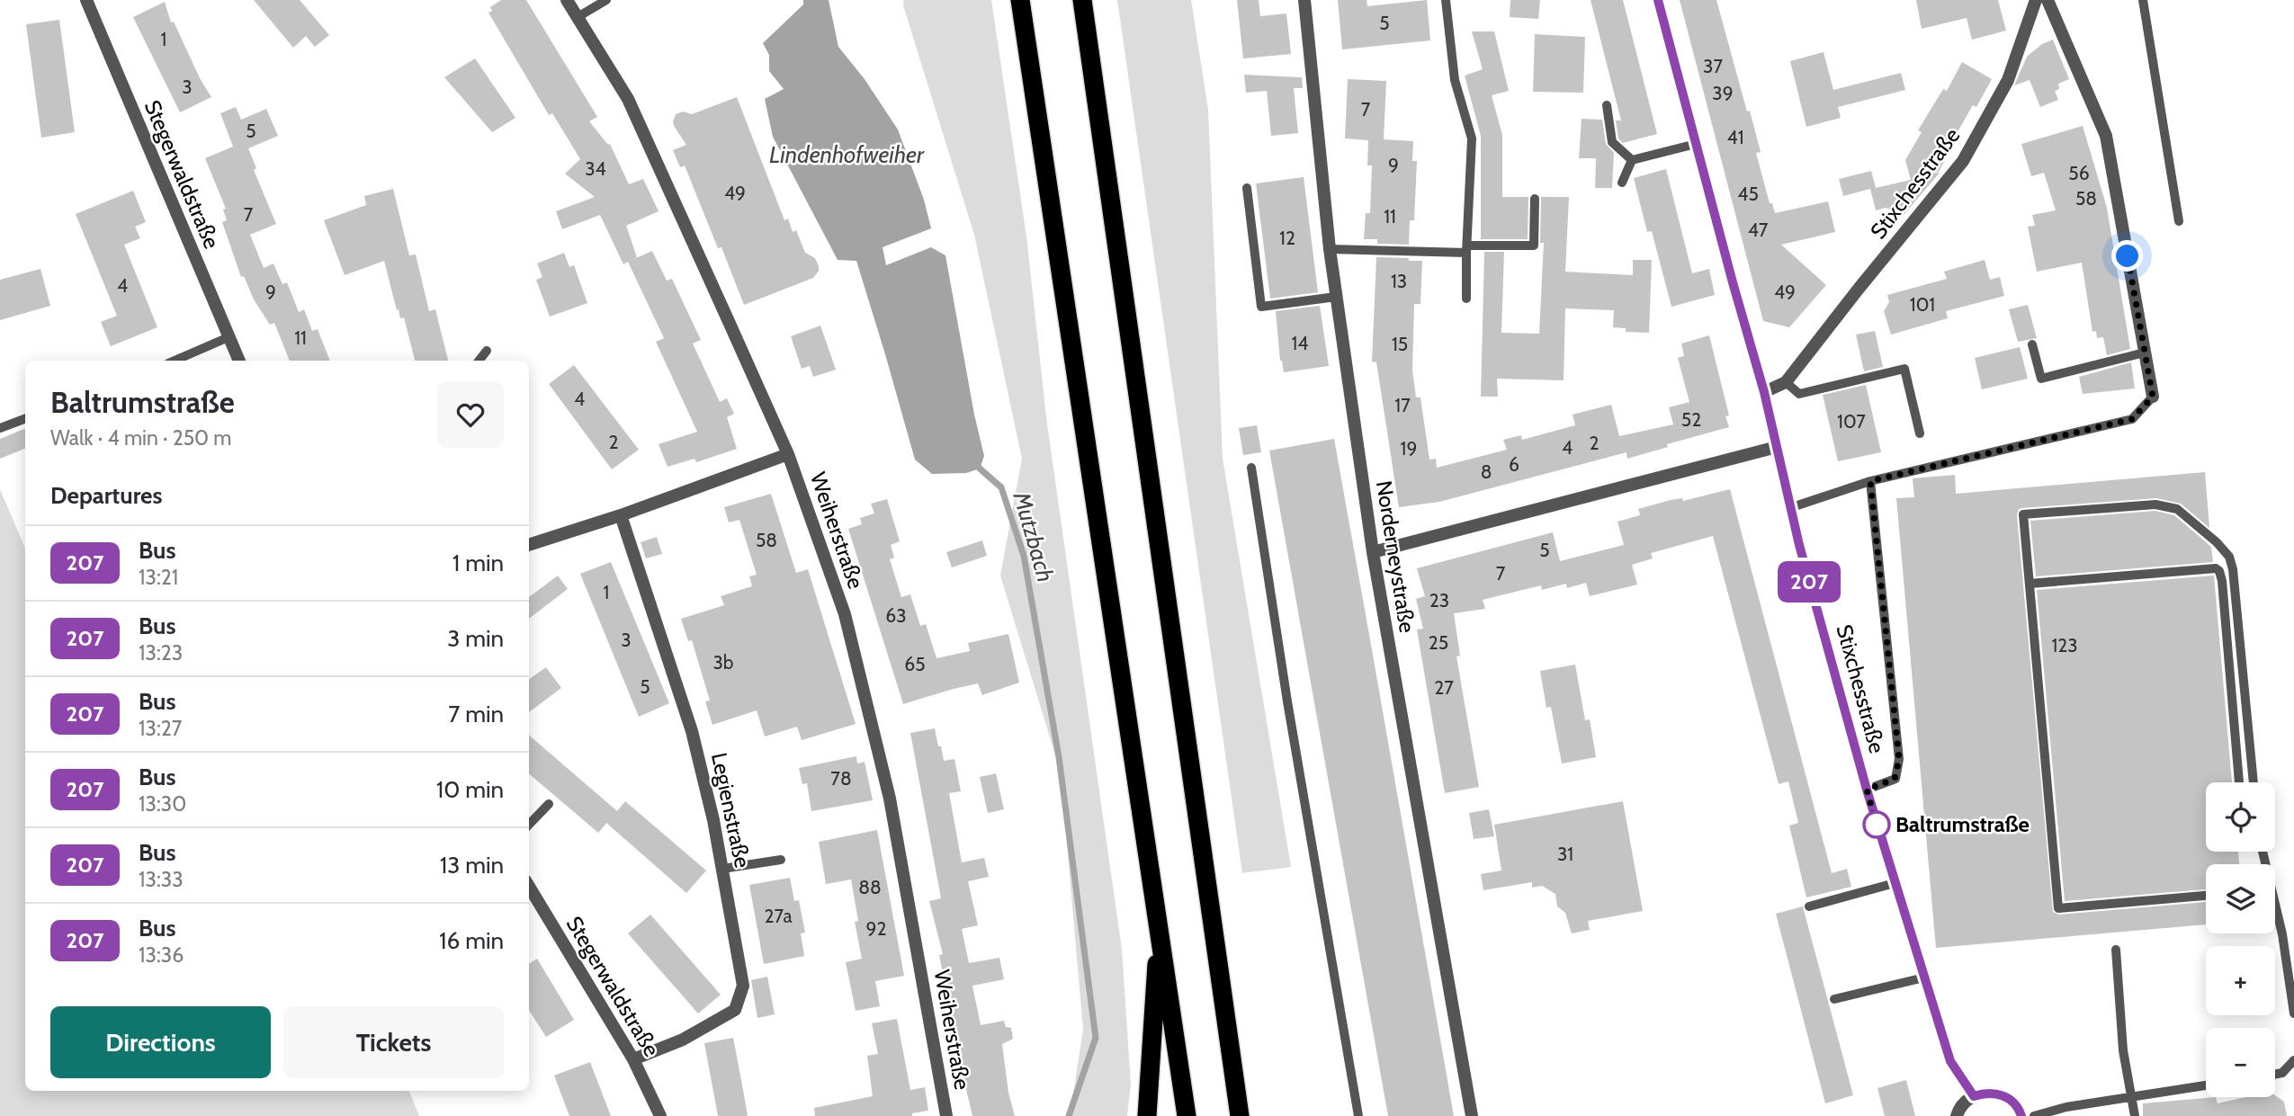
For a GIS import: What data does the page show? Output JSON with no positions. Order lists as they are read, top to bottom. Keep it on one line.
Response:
{"streets":{"street":["Stegerwaldstraße","Stixchesstraße","Weiherstraße","Norderneystraße","Legienstraße"]},"crossings":[["Stegerwaldstraße","Legienstraße"]],"water":["Lindenhofweiher","Mutzbach"],"places":["Baltrumstraße"],"lines":["bus line 207"],"house_numbers":["5","1","37","3","39","7","5","41","9","34","56","49","45","58","7","11","47","12","13","4","9","49","101","11","14","15","4","17","52","107","2","2","4","19","6","8","58","5","7","1","23","63","3","25","123","3b","65","5","27","78","31","88","27a","92"],"page":{"on_map":"207","heading":[["Baltrumstraße","Walk · 4 min · 250 m"],"Departures"],"list":[{"mark":"207","name":"Bus","note":"13:21","value":"1 min"},{"mark":"207","name":"Bus","note":"13:23","value":"3 min"},{"mark":"207","name":"Bus","note":"13:27","value":"7 min"},{"mark":"207","name":"Bus","note":"13:30","value":"10 min"},{"mark":"207","name":"Bus","note":"13:33","value":"13 min"},{"mark":"207","name":"Bus","note":"13:36","value":"16 min"}],"map_buttons":["+","−"],"buttons":["Directions","Tickets"]}}
